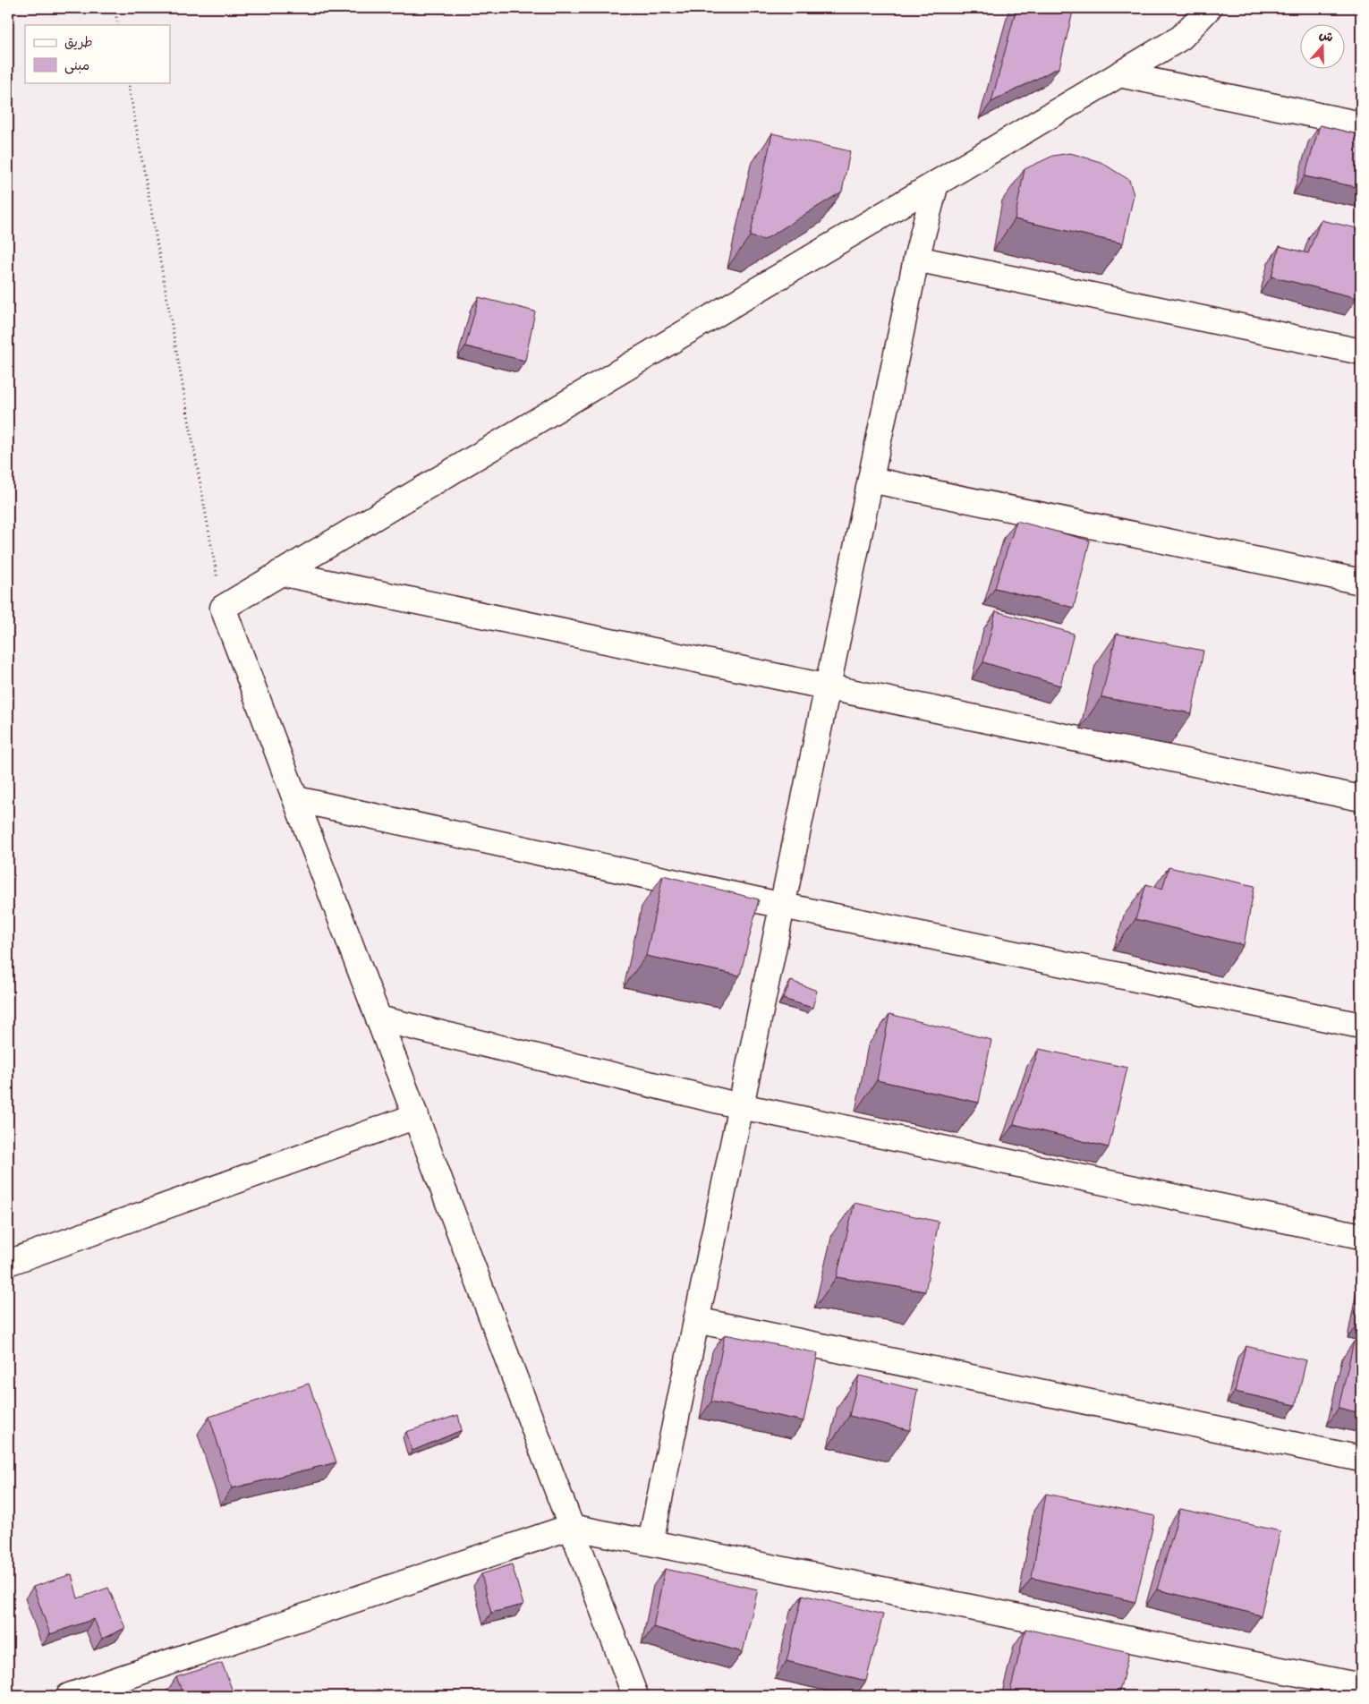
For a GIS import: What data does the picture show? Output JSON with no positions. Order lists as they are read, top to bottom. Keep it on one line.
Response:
{"legend":["طريق","مبنى"],"north":"top"}
